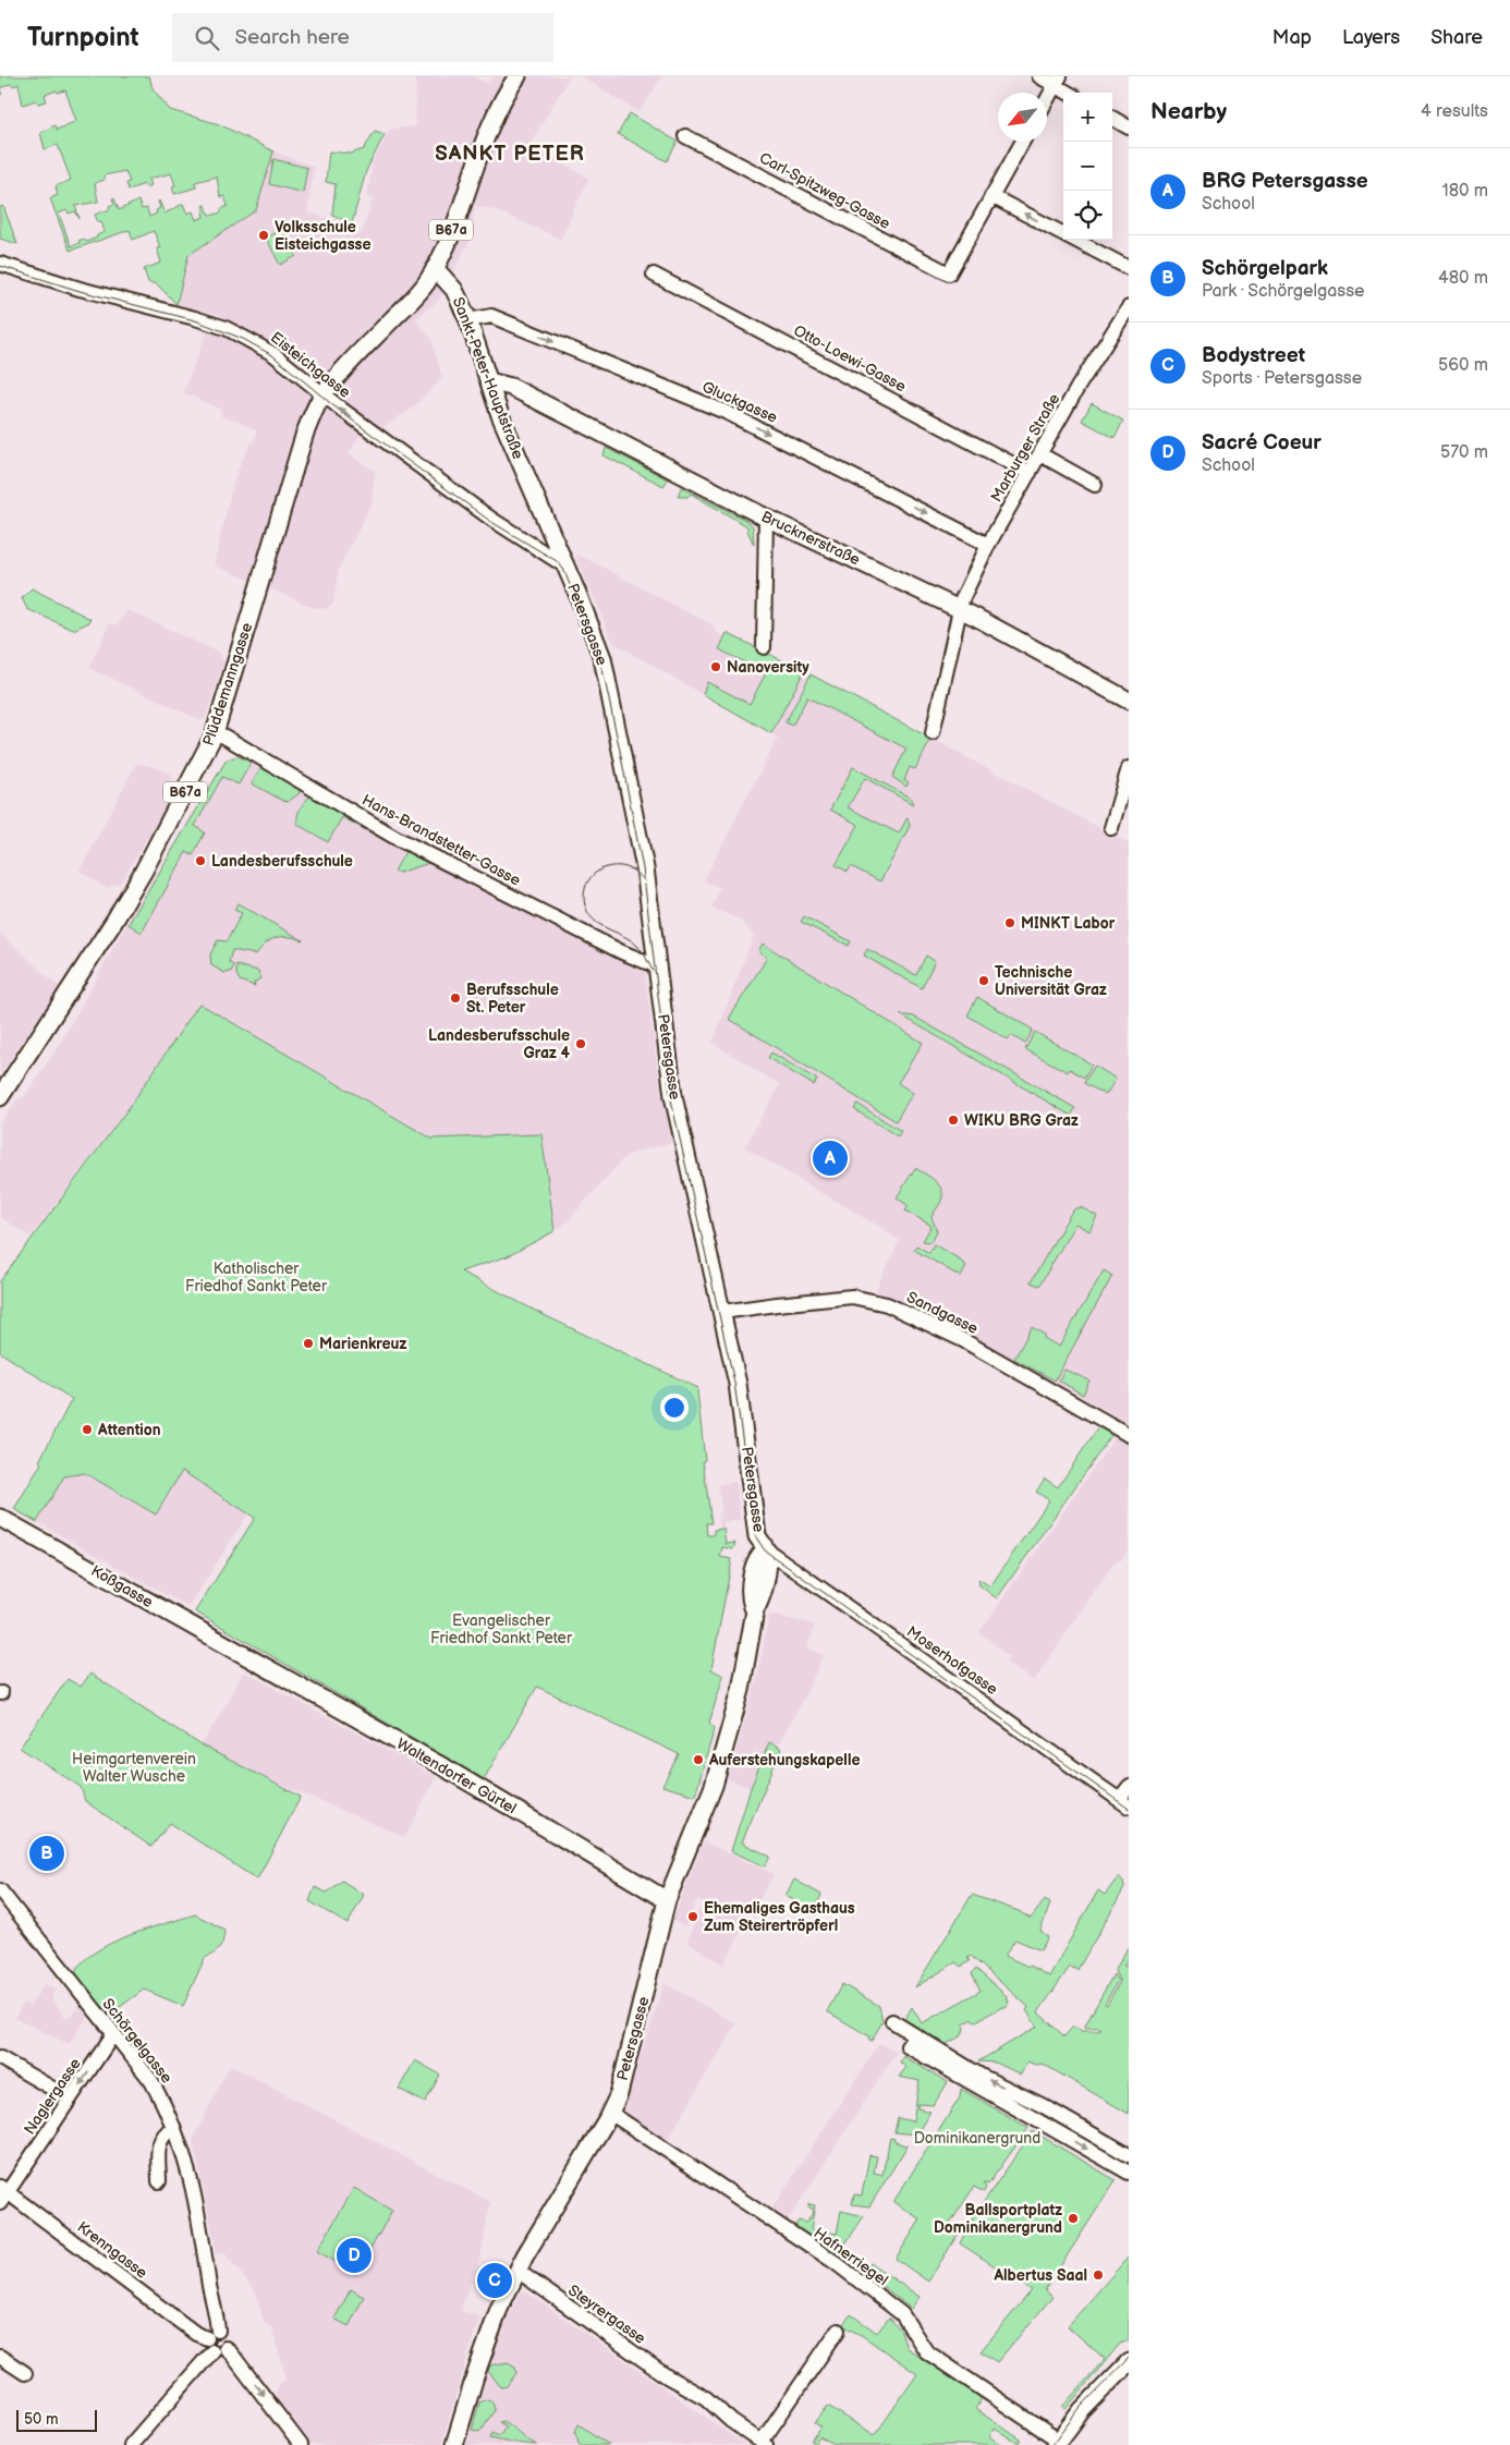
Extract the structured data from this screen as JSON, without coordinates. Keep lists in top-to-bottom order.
{
  "streets": {
    "main road": [
      "B67a",
      "Sankt-Peter-Hauptstraße",
      "Brucknerstraße",
      "Petersgasse",
      "Plüddemanngasse",
      "Koßgasse",
      "Waltendorfer Gürtel"
    ],
    "street": [
      "Carl-Spitzweg-Gasse",
      "Otto-Loewi-Gasse",
      "Eisteichgasse",
      "Gluckgasse",
      "Marburger Straße",
      "Hans-Brandstetter-Gasse",
      "Sandgasse",
      "Moserhofgasse",
      "Schörgelgasse",
      "Naglergasse",
      "Krenngasse",
      "Hafnerriegel",
      "Steyrergasse"
    ]
  },
  "crossings": [
    ["B67a", "Sankt-Peter-Hauptstraße"],
    ["B67a", "Plüddemanngasse"],
    ["Otto-Loewi-Gasse", "Marburger Straße"],
    ["Eisteichgasse", "Sankt-Peter-Hauptstraße"],
    ["Eisteichgasse", "Petersgasse"],
    ["Eisteichgasse", "Plüddemanngasse"],
    ["Sankt-Peter-Hauptstraße", "Gluckgasse"],
    ["Sankt-Peter-Hauptstraße", "Brucknerstraße"],
    ["Sankt-Peter-Hauptstraße", "Petersgasse"],
    ["Sankt-Peter-Hauptstraße", "Plüddemanngasse"],
    ["Gluckgasse", "Marburger Straße"],
    ["Marburger Straße", "Brucknerstraße"],
    ["Petersgasse", "Hans-Brandstetter-Gasse"],
    ["Petersgasse", "Sandgasse"],
    ["Petersgasse", "Moserhofgasse"],
    ["Petersgasse", "Waltendorfer Gürtel"],
    ["Petersgasse", "Hafnerriegel"],
    ["Petersgasse", "Steyrergasse"],
    ["Plüddemanngasse", "Hans-Brandstetter-Gasse"],
    ["Koßgasse", "Waltendorfer Gürtel"],
    ["Schörgelgasse", "Naglergasse"],
    ["Schörgelgasse", "Krenngasse"],
    ["Naglergasse", "Krenngasse"]
  ],
  "one_way": ["Eisteichgasse", "Gluckgasse", "Naglergasse"],
  "districts": ["SANKT PETER"],
  "parks": [
    "Katholischer Friedhof Sankt Peter",
    "Evangelischer Friedhof Sankt Peter",
    "Heimgartenverein Walter Wusche",
    "Dominikanergrund"
  ],
  "places": [
    "Volksschule Eisteichgasse",
    "Nanoversity",
    "Landesberufsschule",
    "MINKT Labor",
    "Technische Universität Graz",
    "Berufsschule St. Peter",
    "Landesberufsschule Graz 4",
    "WIKU BRG Graz",
    "Marienkreuz",
    "Attention",
    "Auferstehungskapelle",
    "Ehemaliges Gasthaus Zum Steirertröpferl",
    "Ballsportplatz Dominikanergrund",
    "Albertus Saal"
  ],
  "scale_bar": "50 m",
  "north": "bottom left",
  "page": {
    "header": "Turnpoint",
    "search": "Search here",
    "nav": ["Map", "Layers", "Share"],
    "heading": ["Nearby", "4 results"],
    "map_buttons": ["+", "−"],
    "list": [
      {
        "mark": "A",
        "name": "BRG Petersgasse",
        "note": "School",
        "value": "180 m"
      },
      {
        "mark": "B",
        "name": "Schörgelpark",
        "note": "Park · Schörgelgasse",
        "value": "480 m"
      },
      {
        "mark": "C",
        "name": "Bodystreet",
        "note": "Sports · Petersgasse",
        "value": "560 m"
      },
      {
        "mark": "D",
        "name": "Sacré Coeur",
        "note": "School",
        "value": "570 m"
      }
    ],
    "pins": [
      "A",
      "B",
      "D",
      "C"
    ],
    "scale": "50 m"
  }
}
